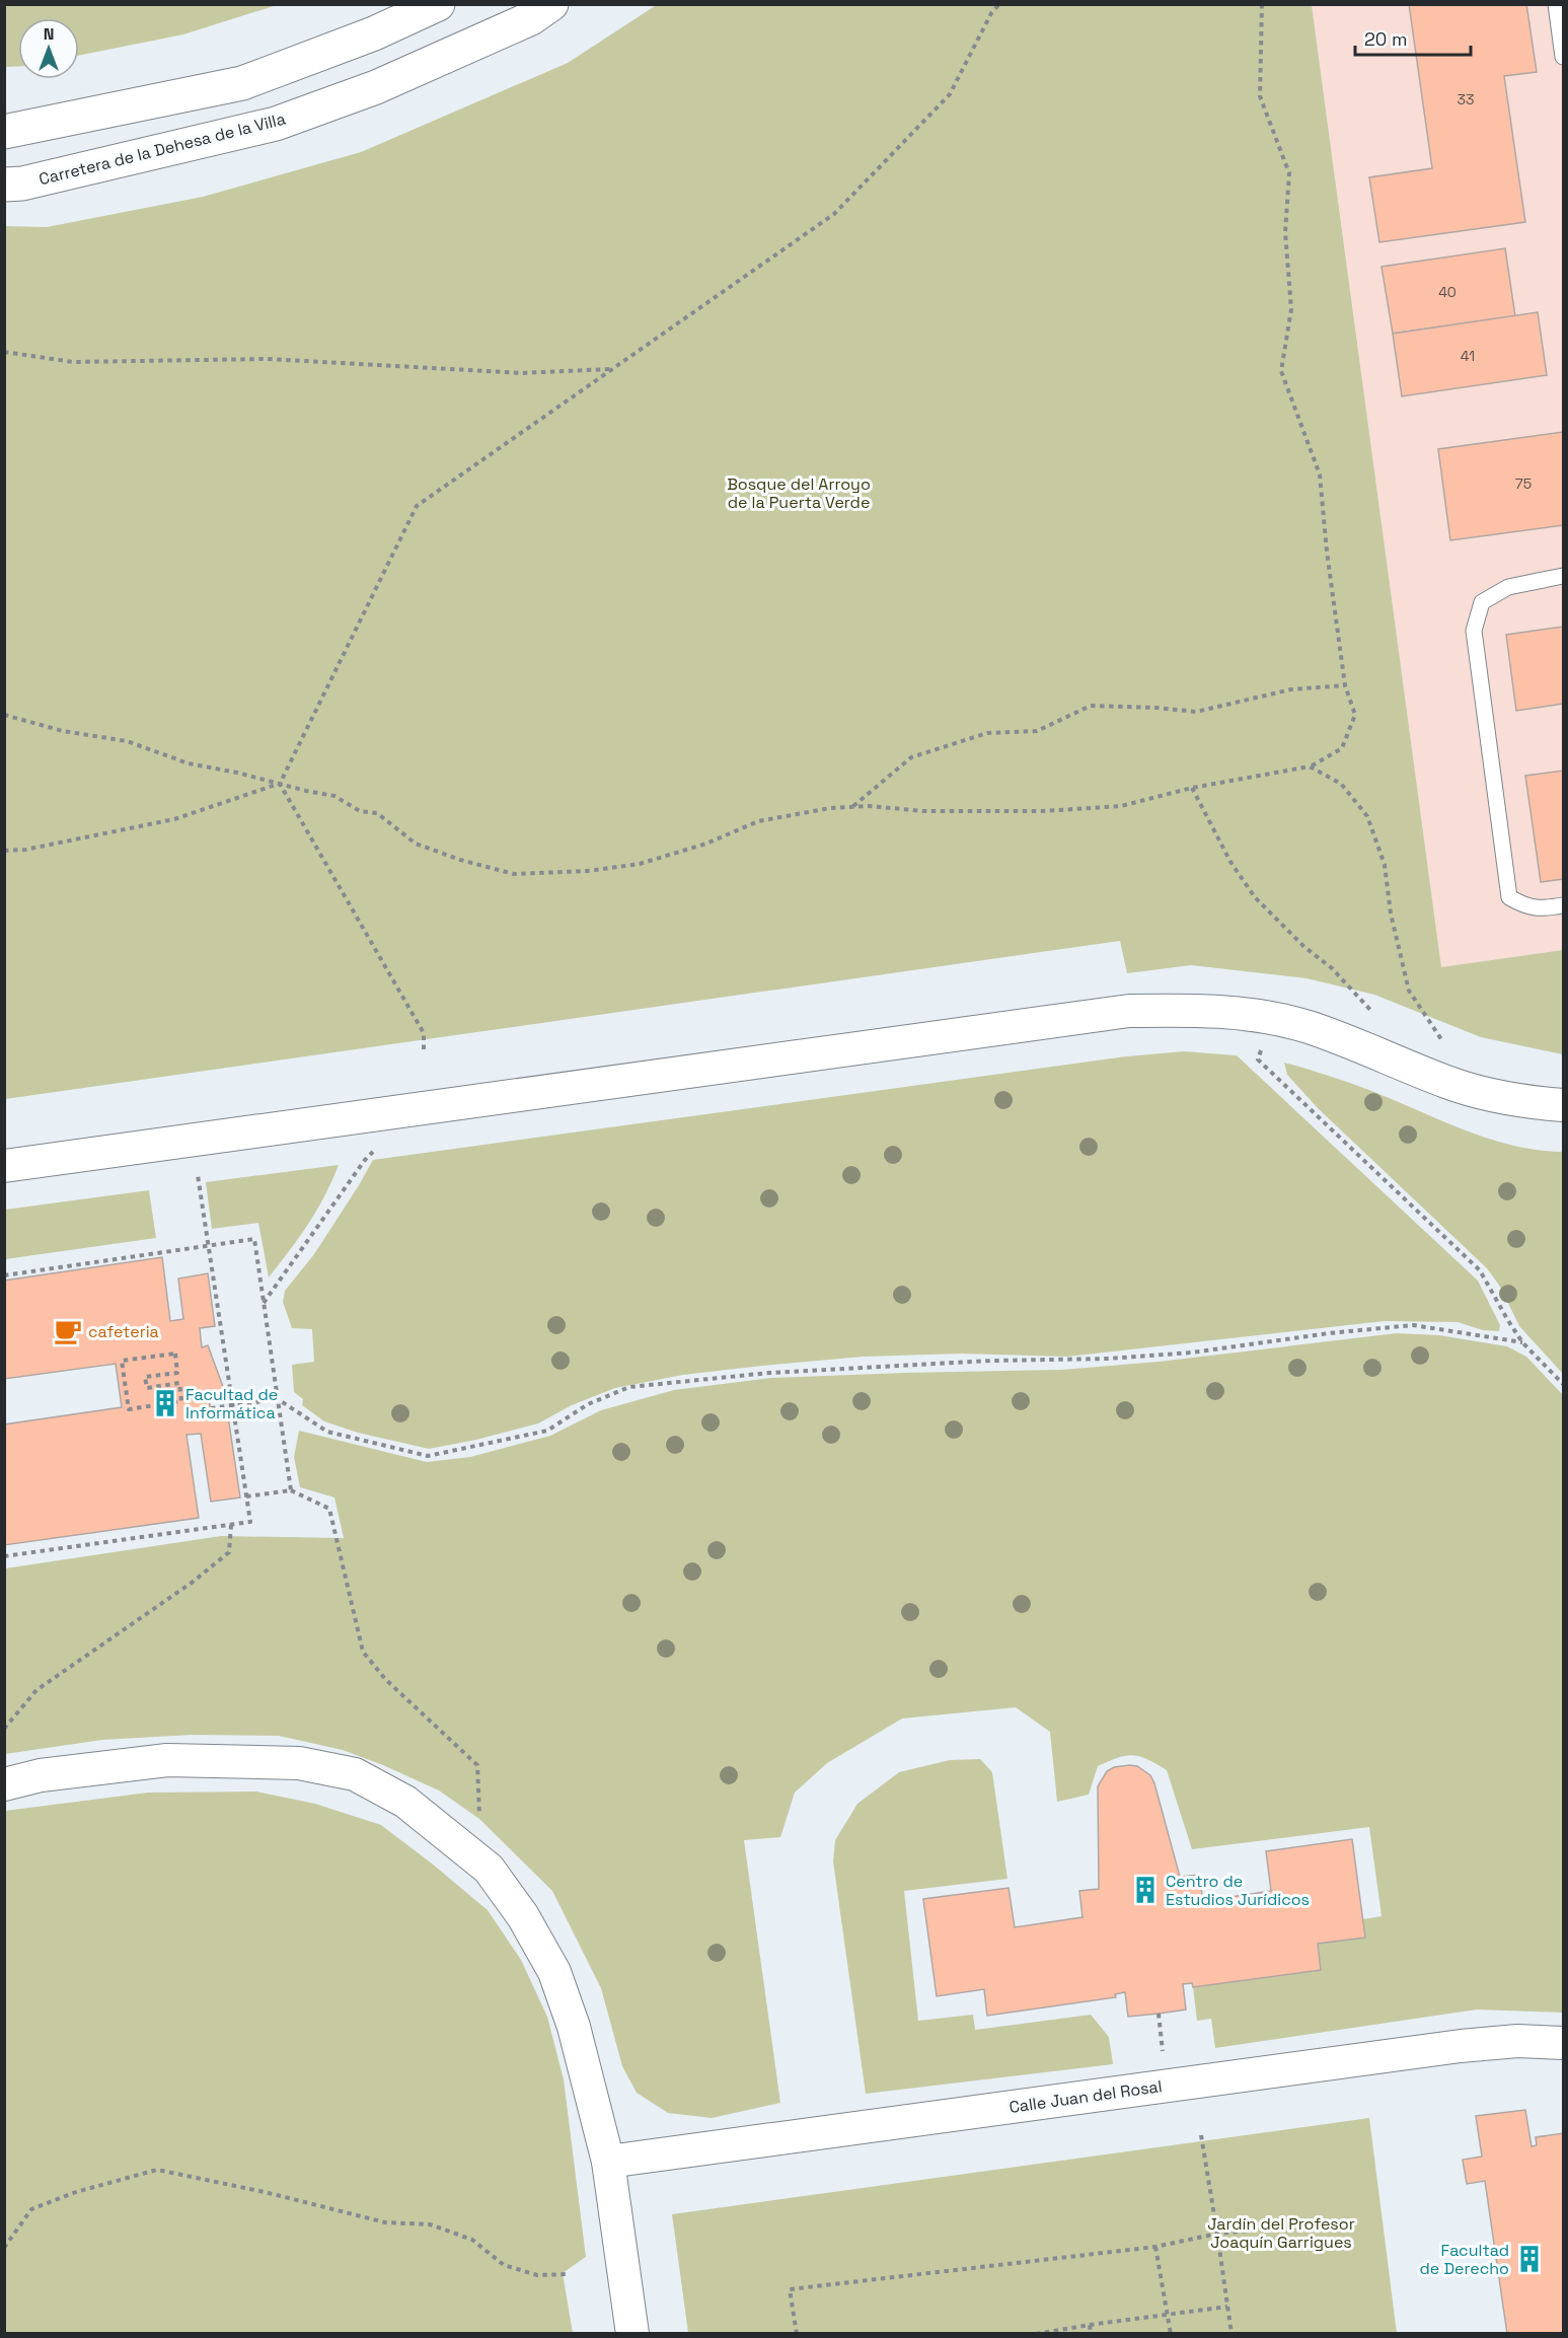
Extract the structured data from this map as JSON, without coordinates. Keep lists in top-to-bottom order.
{
  "streets": {
    "main road": ["Carretera de la Dehesa de la Villa"],
    "street": ["Calle Juan del Rosal"]
  },
  "parks": ["Bosque del Arroyo de la Puerta Verde", "Jardín del Profesor Joaquín Garrigues"],
  "places": {
    "cafe": ["cafeteria"],
    "building": ["Facultad de Informática", "Centro de Estudios Jurídicos", "Facultad de Derecho"]
  },
  "house_numbers": [
    "33",
    "40",
    "41",
    "75"
  ],
  "scale_bar": "20 m",
  "north": "top"
}
